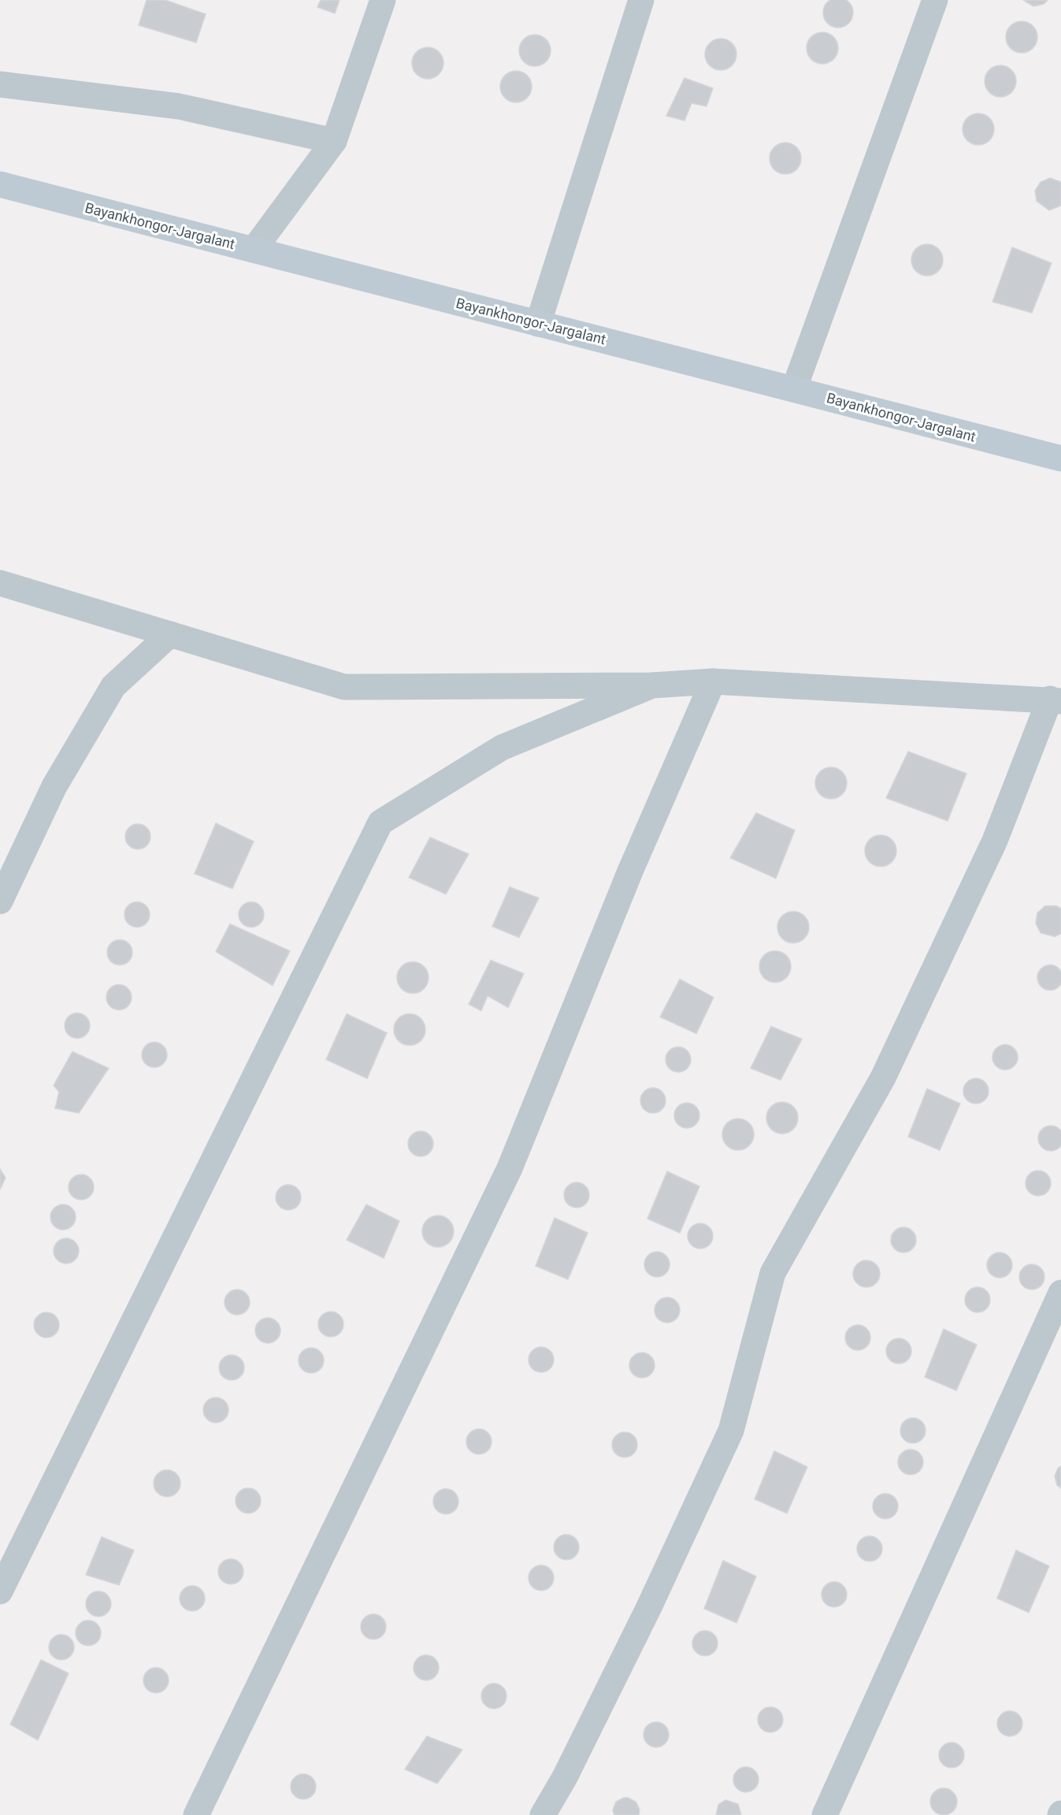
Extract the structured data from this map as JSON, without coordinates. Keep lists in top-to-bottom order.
{
  "streets": {
    "street": ["Bayankhongor-Jargalant"]
  }
}
